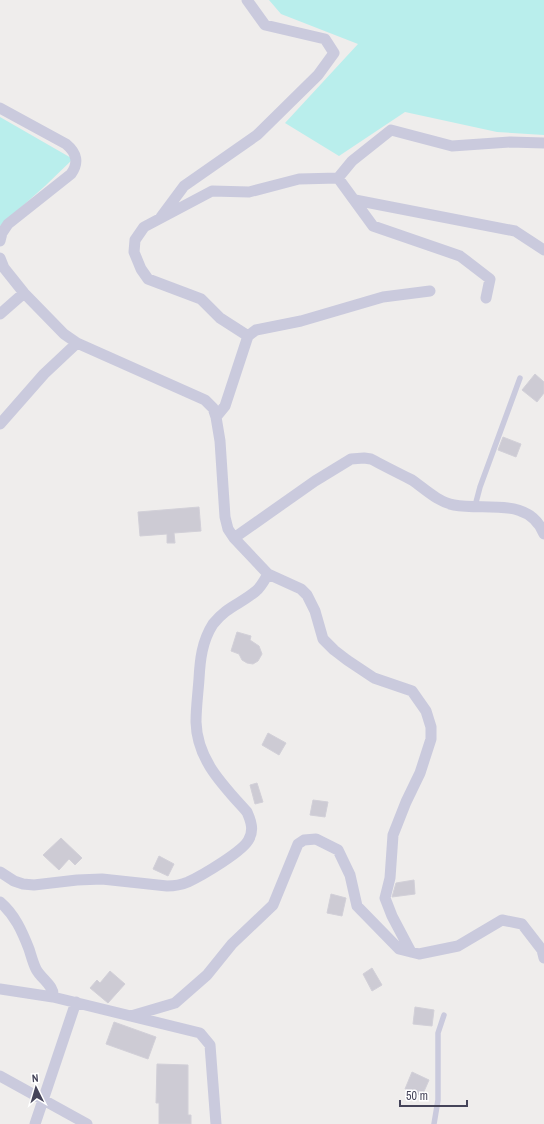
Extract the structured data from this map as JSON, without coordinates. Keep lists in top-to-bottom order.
{
  "scale_bar": "50 m",
  "north": "top"
}
